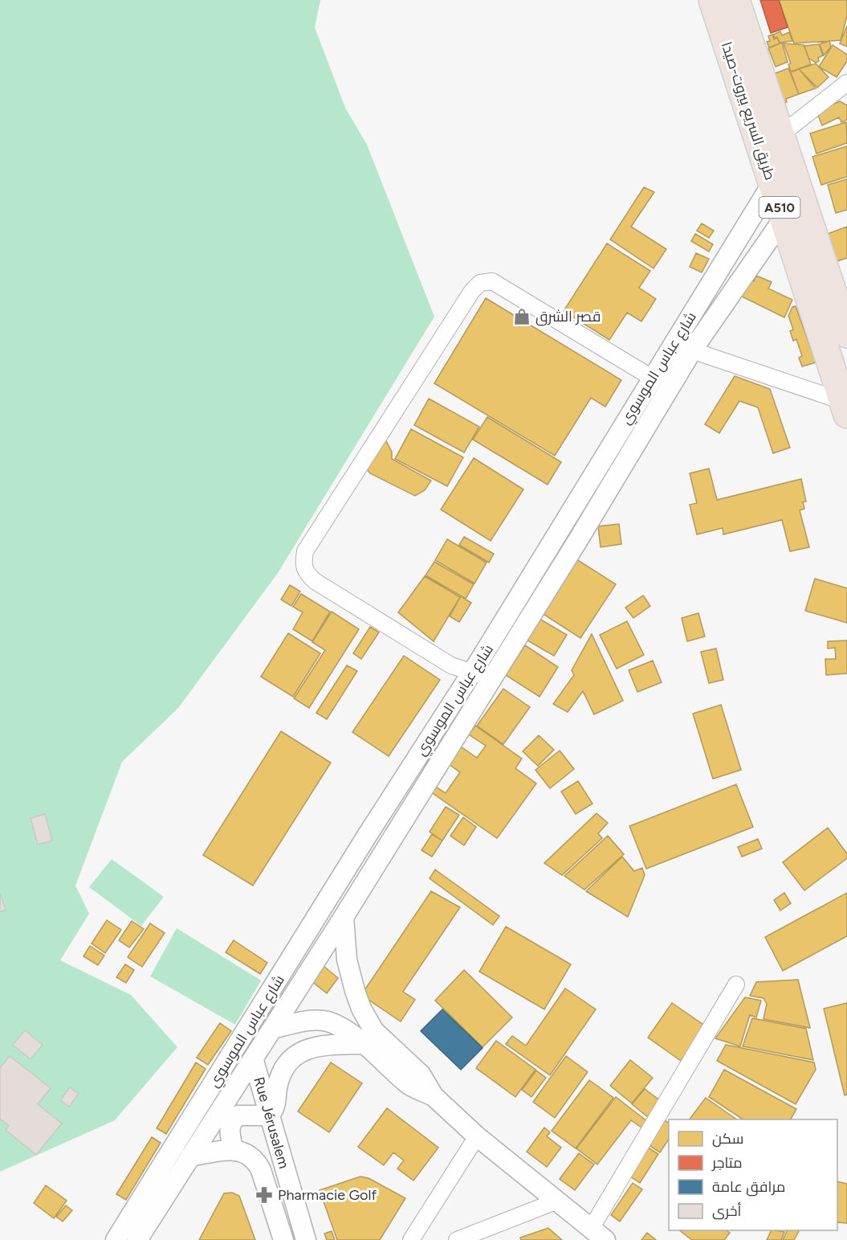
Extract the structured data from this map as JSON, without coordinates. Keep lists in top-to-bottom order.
{
  "streets": {
    "highway": ["طريق السريع بيروت-صيدا", "A510"],
    "street": ["شارع عباس الموسوي", "Rue Jérusalem"]
  },
  "crossings": [
    ["طريق السريع بيروت-صيدا", "شارع عباس الموسوي"],
    ["شارع عباس الموسوي", "Rue Jérusalem"]
  ],
  "places": {
    "shop": ["قصر الشرق"],
    "pharmacy": ["Pharmacie Golf"]
  },
  "legend": [
    "سكن",
    "متاجر",
    "مرافق عامة",
    "أخرى"
  ]
}
